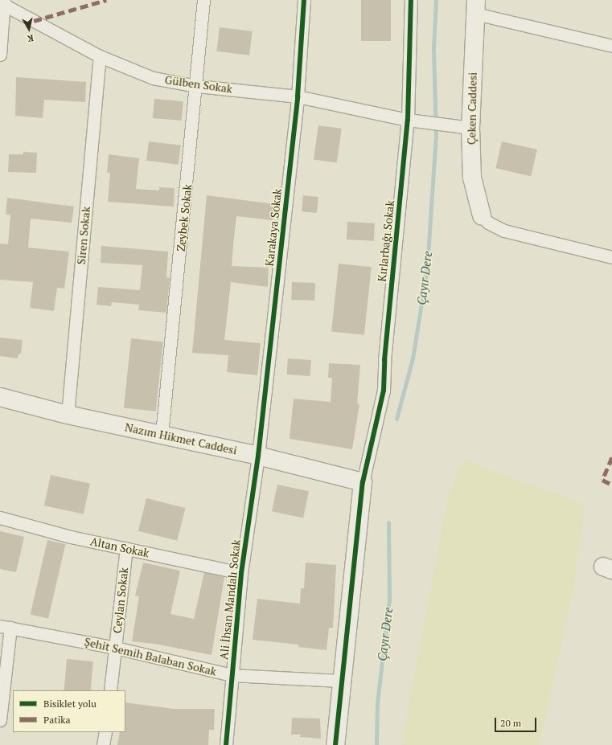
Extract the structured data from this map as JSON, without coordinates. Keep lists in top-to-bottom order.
{
  "streets": {
    "street": [
      "Gülben Sokak",
      "Çeken Caddesi",
      "Zeybek Sokak",
      "Karakaya Sokak",
      "Siren Sokak",
      "Kırlarbağı Sokak",
      "Nazım Hikmet Caddesi",
      "Altan Sokak",
      "Ali İhsan Mandalı Sokak",
      "Ceylan Sokak",
      "Şehit Semih Balaban Sokak"
    ]
  },
  "crossings": [
    ["Gülben Sokak", "Çeken Caddesi"],
    ["Gülben Sokak", "Zeybek Sokak"],
    ["Gülben Sokak", "Karakaya Sokak"],
    ["Gülben Sokak", "Siren Sokak"],
    ["Gülben Sokak", "Kırlarbağı Sokak"],
    ["Zeybek Sokak", "Nazım Hikmet Caddesi"],
    ["Karakaya Sokak", "Nazım Hikmet Caddesi"],
    ["Karakaya Sokak", "Ali İhsan Mandalı Sokak"],
    ["Siren Sokak", "Nazım Hikmet Caddesi"],
    ["Kırlarbağı Sokak", "Nazım Hikmet Caddesi"],
    ["Nazım Hikmet Caddesi", "Ali İhsan Mandalı Sokak"],
    ["Altan Sokak", "Ali İhsan Mandalı Sokak"],
    ["Altan Sokak", "Ceylan Sokak"],
    ["Ali İhsan Mandalı Sokak", "Şehit Semih Balaban Sokak"],
    ["Ceylan Sokak", "Şehit Semih Balaban Sokak"]
  ],
  "water": ["Çayır Dere"],
  "legend": ["Bisiklet yolu", "Patika"],
  "scale_bar": "20 m",
  "north": "bottom"
}
